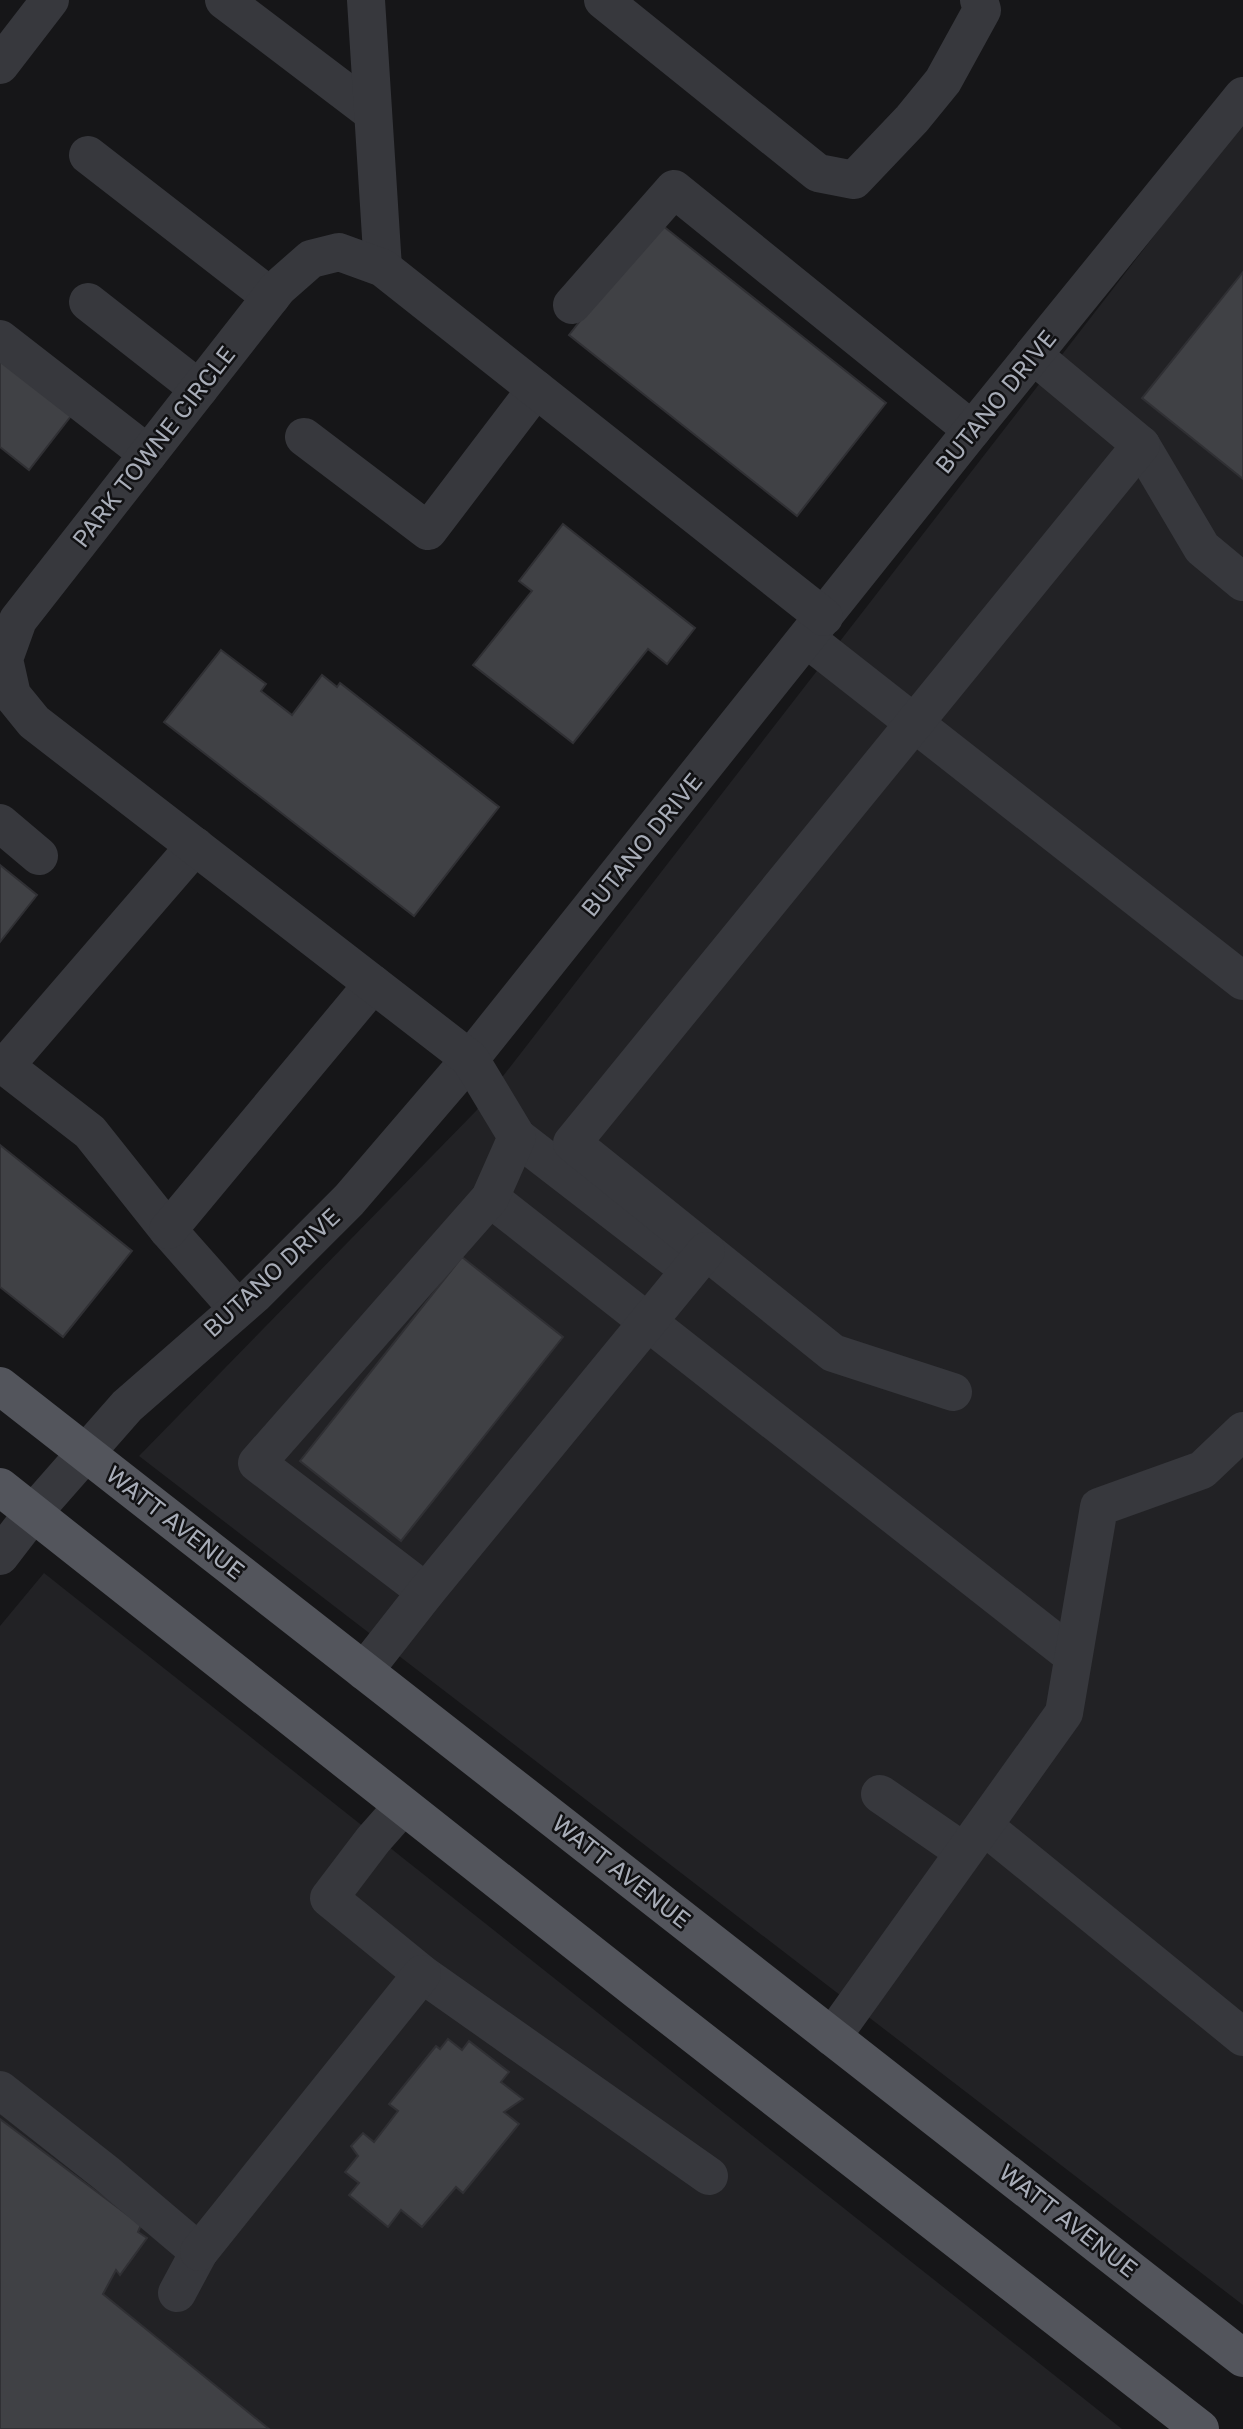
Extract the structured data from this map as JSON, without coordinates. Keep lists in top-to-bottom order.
{
  "streets": {
    "main road": ["WATT AVENUE"],
    "street": ["BUTANO DRIVE", "PARK TOWNE CIRCLE"]
  },
  "crossings": [
    ["BUTANO DRIVE", "PARK TOWNE CIRCLE"],
    ["BUTANO DRIVE", "WATT AVENUE"]
  ]
}
